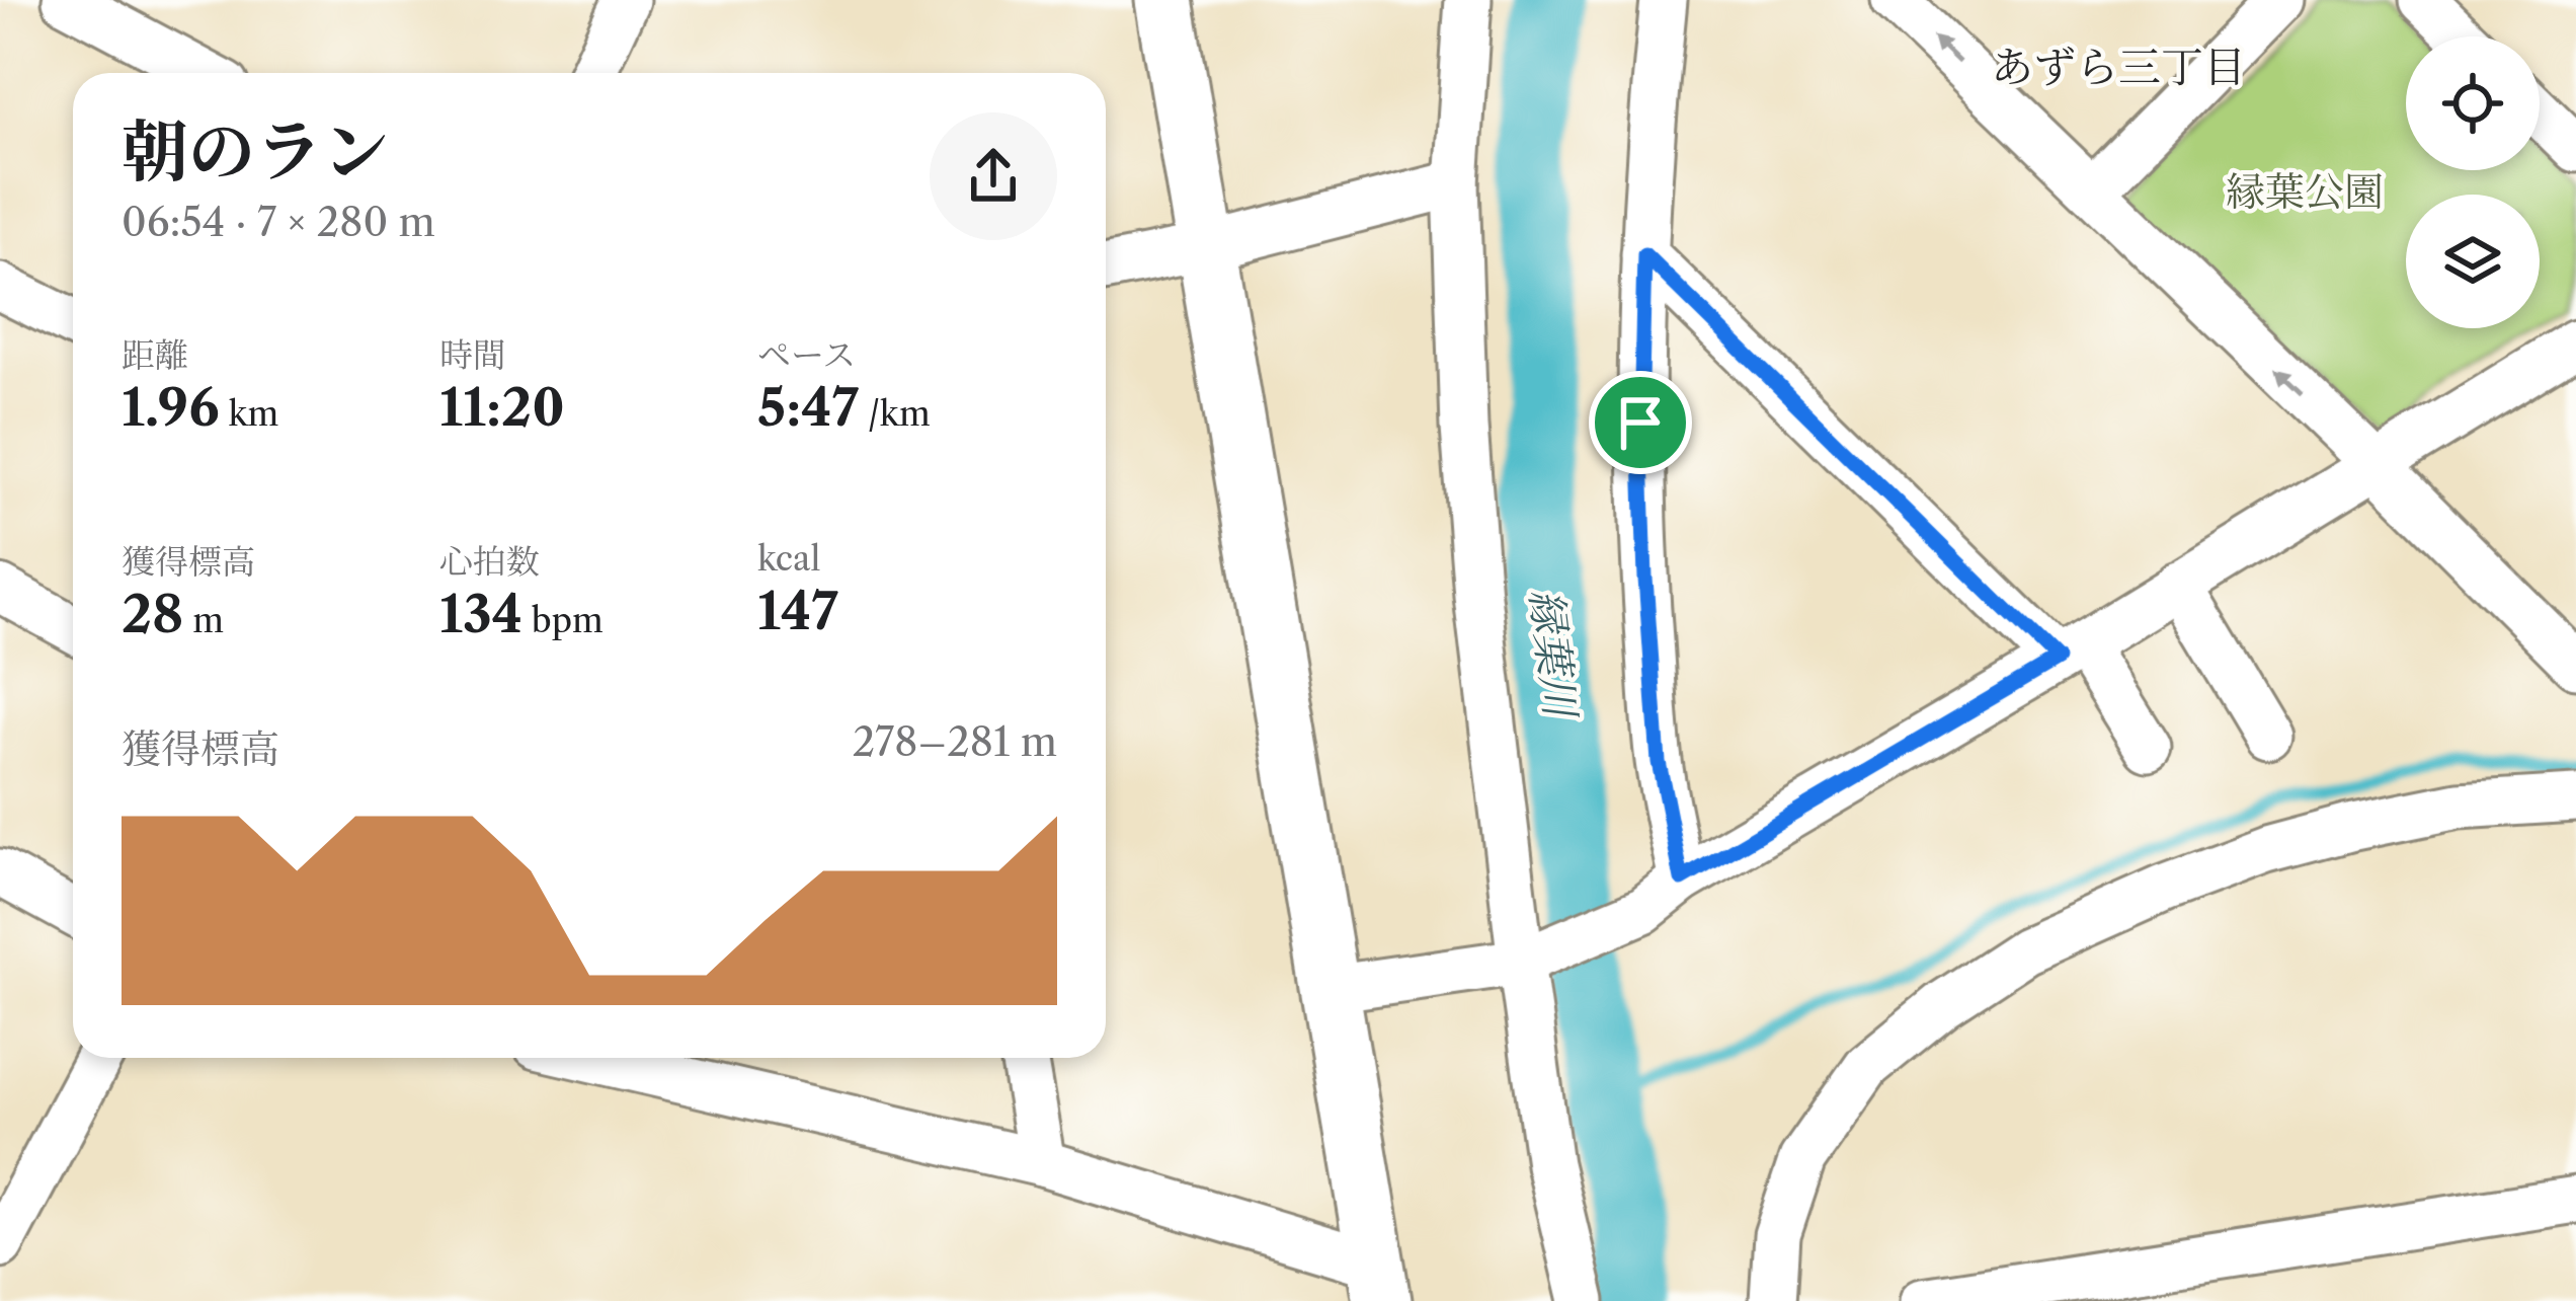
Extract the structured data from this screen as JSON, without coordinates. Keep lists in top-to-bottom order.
{
  "districts": ["あずら三丁目"],
  "water": ["縁葉川"],
  "parks": ["縁葉公園"],
  "page": {
    "heading": ["朝のラン", "06:54 · 7 × 280 m"],
    "stats": [
      ["距離", "1.96 km"],
      ["時間", "11:20"],
      ["ペース", "5:47 /km"],
      ["獲得標高", "28 m"],
      ["心拍数", "134 bpm"],
      ["kcal", "147"]
    ],
    "chart": ["獲得標高", "278–281 m"]
  }
}
